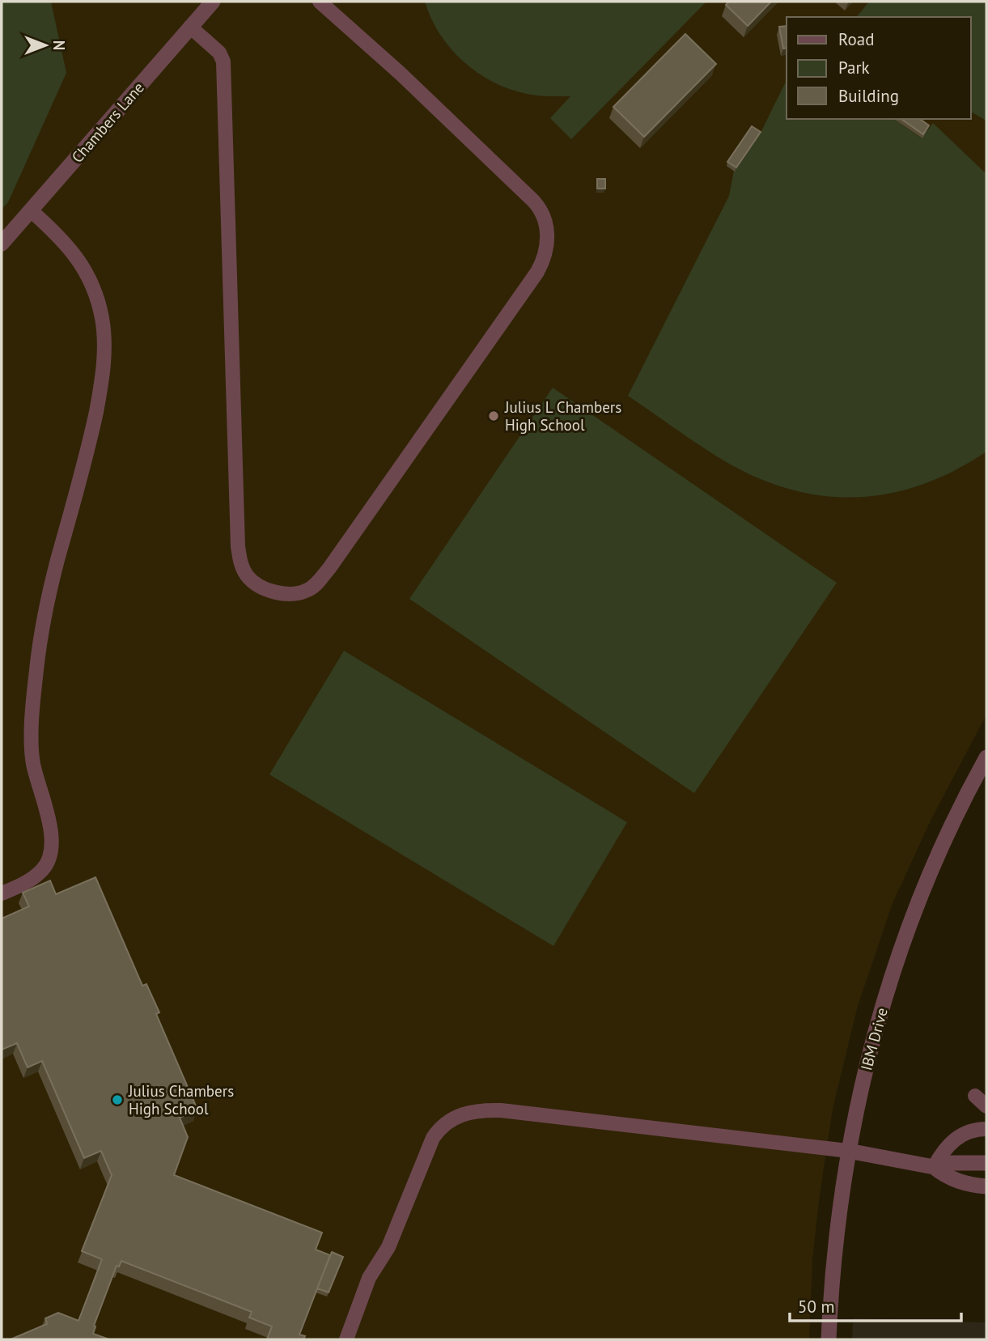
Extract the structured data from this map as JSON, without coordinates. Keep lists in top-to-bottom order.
{
  "streets": {
    "street": ["Chambers Lane", "IBM Drive"]
  },
  "places": ["Julius L Chambers High School", "Julius Chambers High School"],
  "legend": ["Road", "Park", "Building"],
  "scale_bar": "50 m",
  "north": "right"
}
